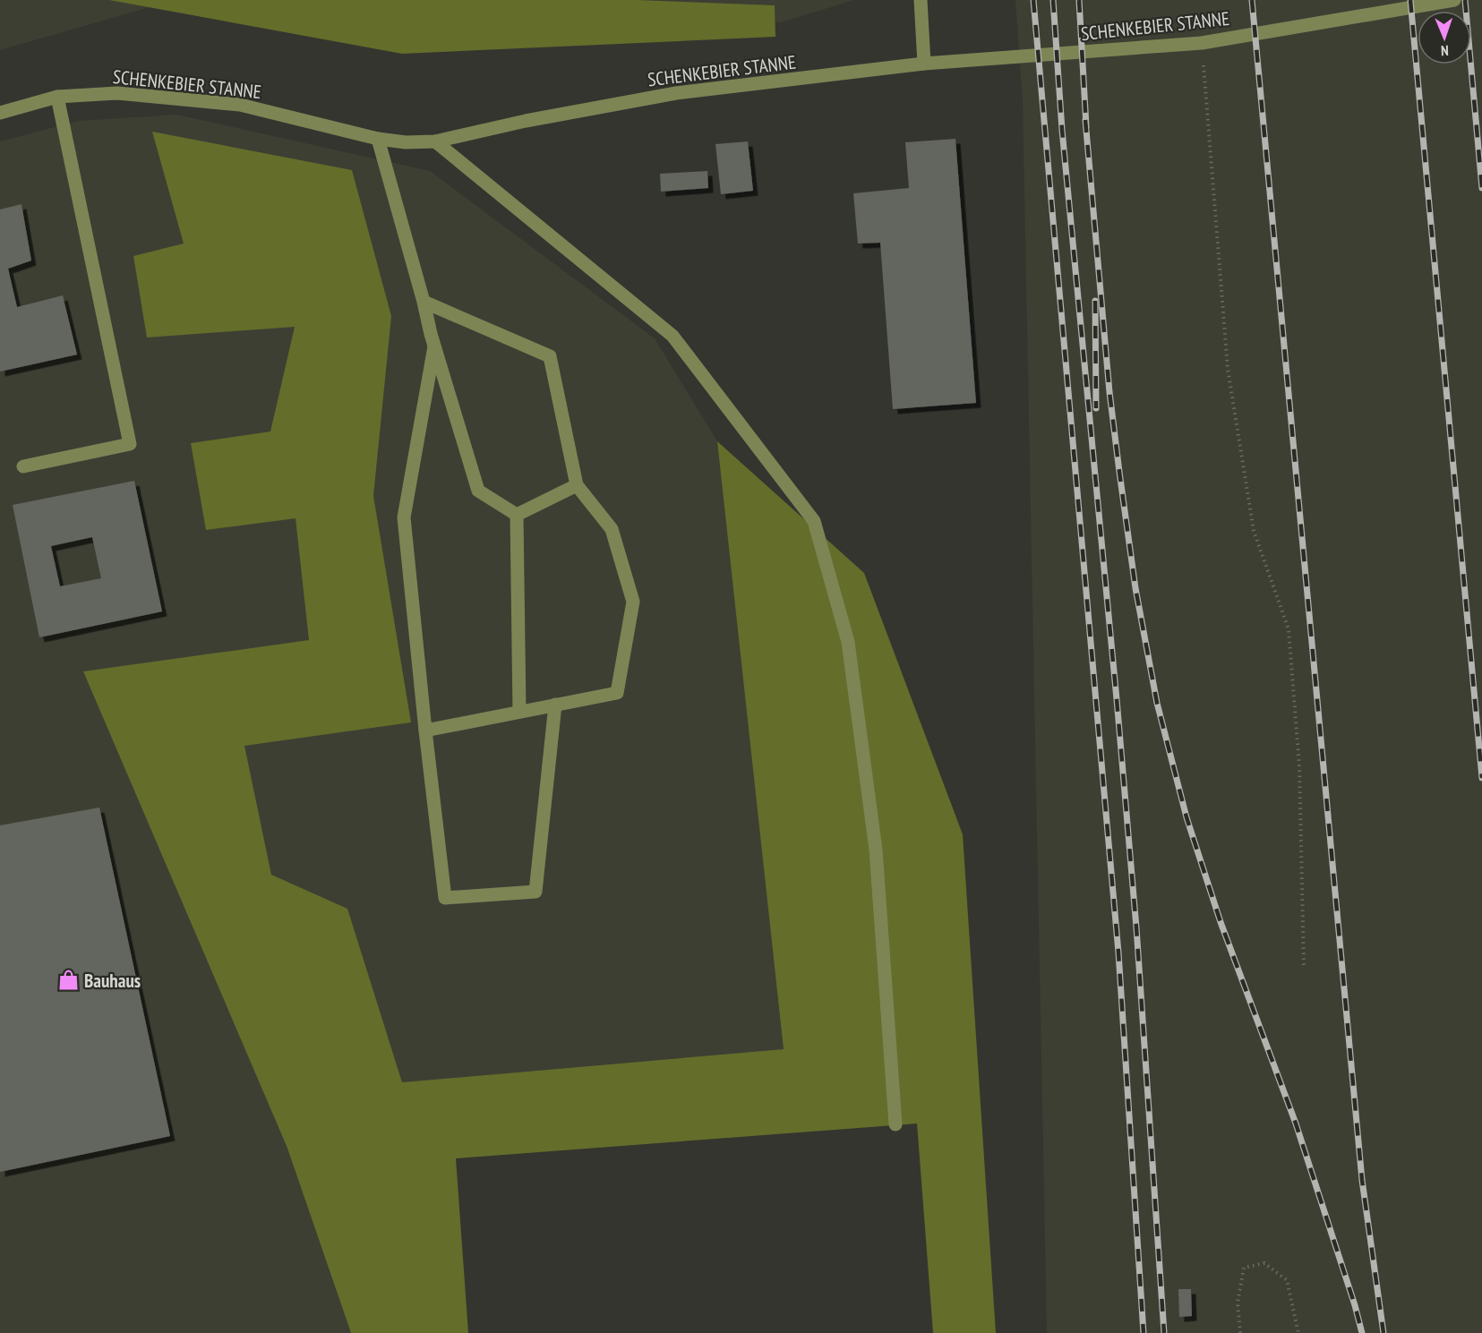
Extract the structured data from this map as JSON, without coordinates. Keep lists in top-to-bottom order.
{
  "streets": {
    "street": ["SCHENKEBIER STANNE"]
  },
  "places": {
    "shop": ["Bauhaus"]
  },
  "north": "bottom"
}
